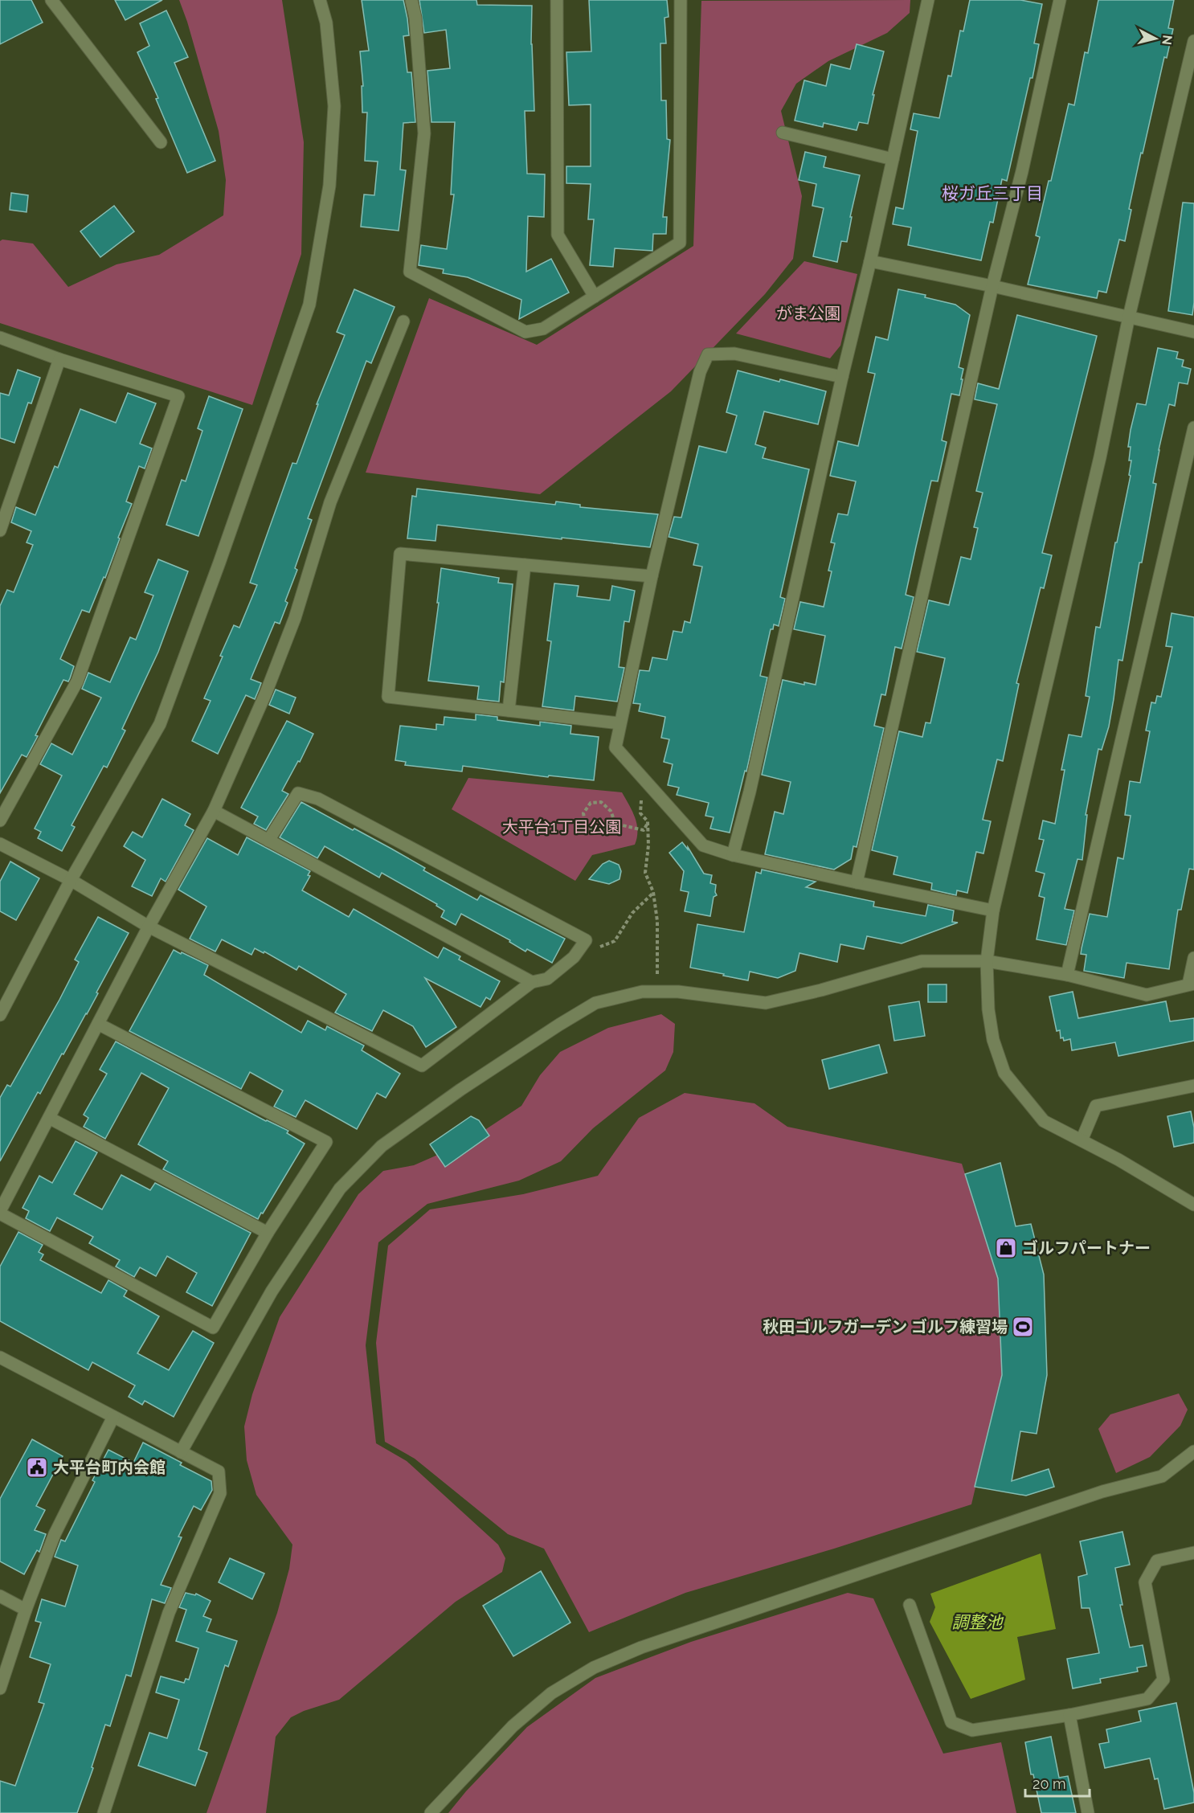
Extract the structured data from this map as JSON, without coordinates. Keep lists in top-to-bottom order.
{
  "districts": ["桜ガ丘三丁目"],
  "water": ["調整池"],
  "parks": ["がま公園", "大平台1丁目公園"],
  "places": {
    "shop": ["ゴルフパートナー"],
    "sports": ["秋田ゴルフガーデン ゴルフ練習場"],
    "public building": ["大平台町内会館"]
  },
  "scale_bar": "20 m",
  "north": "right"
}
